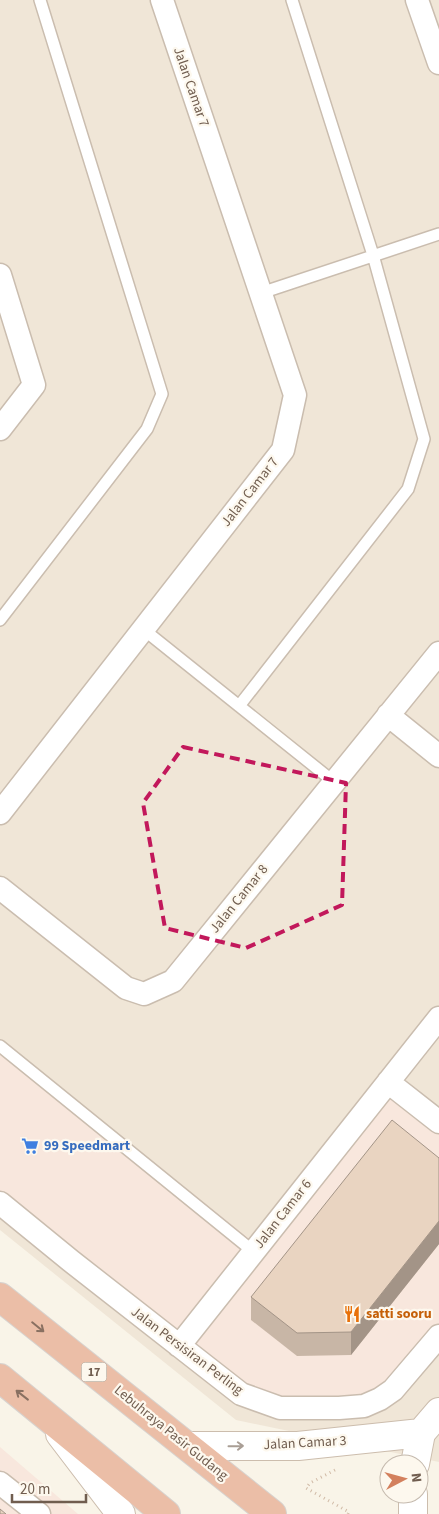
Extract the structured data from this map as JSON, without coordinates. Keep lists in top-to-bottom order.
{
  "streets": {
    "highway": ["17", "Lebuhraya Pasir Gudang"],
    "street": [
      "Jalan Camar 7",
      "Jalan Camar 8",
      "Jalan Camar 6",
      "Jalan Persisiran Perling",
      "Jalan Camar 3"
    ]
  },
  "crossings": [
    ["Jalan Camar 6", "Jalan Persisiran Perling"],
    ["Lebuhraya Pasir Gudang", "Jalan Camar 3"]
  ],
  "one_way": ["Jalan Camar 3"],
  "places": {
    "supermarket": ["99 Speedmart"],
    "restaurant": ["satti sooru"]
  },
  "scale_bar": "20 m",
  "north": "right"
}
